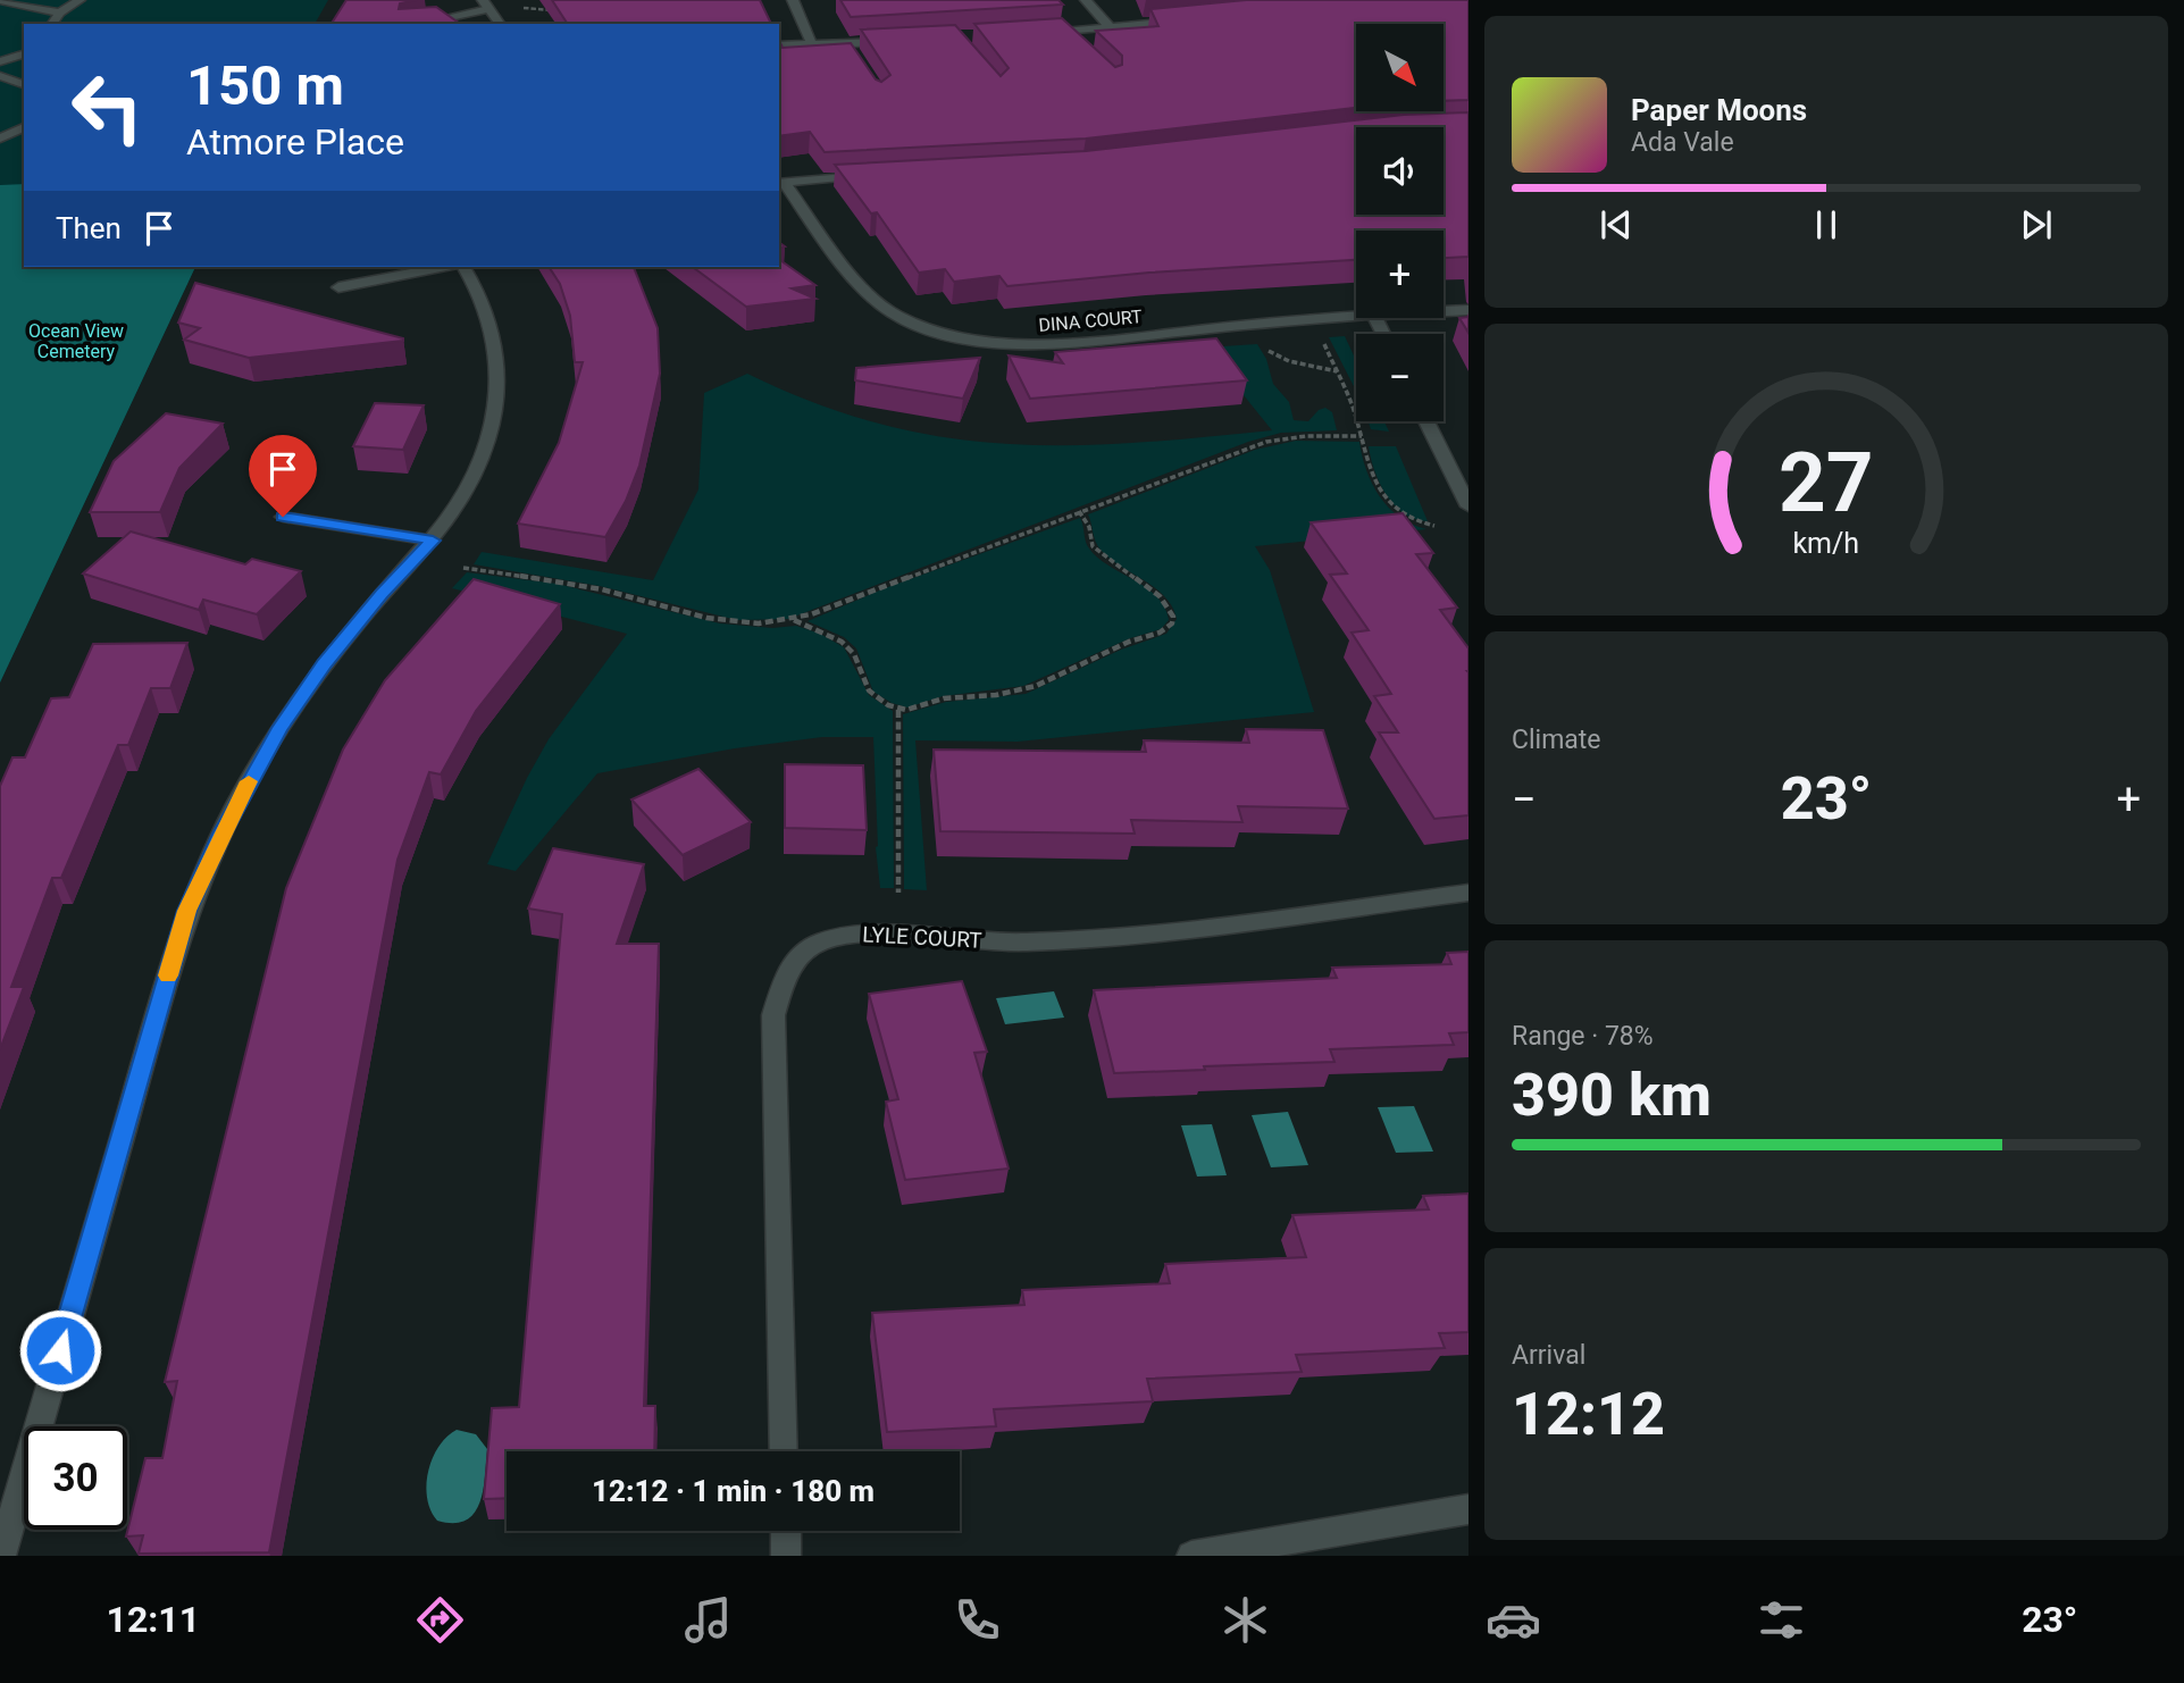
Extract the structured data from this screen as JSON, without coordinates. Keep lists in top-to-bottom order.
{
  "streets": {
    "street": ["DINA COURT", "LYLE COURT"]
  },
  "parks": ["Ocean View Cemetery"],
  "north": "bottom right",
  "page": {
    "map_buttons": ["+", "−"],
    "turn": ["150 m", "Atmore Place"],
    "song": ["Paper Moons", "Ada Vale"],
    "then": "Then",
    "tile": [
      "Climate",
      ["Range · 78%", "390 km"],
      ["Arrival", "12:12"]
    ],
    "heat": ["−", "23°", "+"],
    "limit": "30",
    "trip": "12:12 · 1 min · 180 m",
    "tabs": ["12:11", "23°"],
    "gauge": ["27", "km/h"]
  }
}
